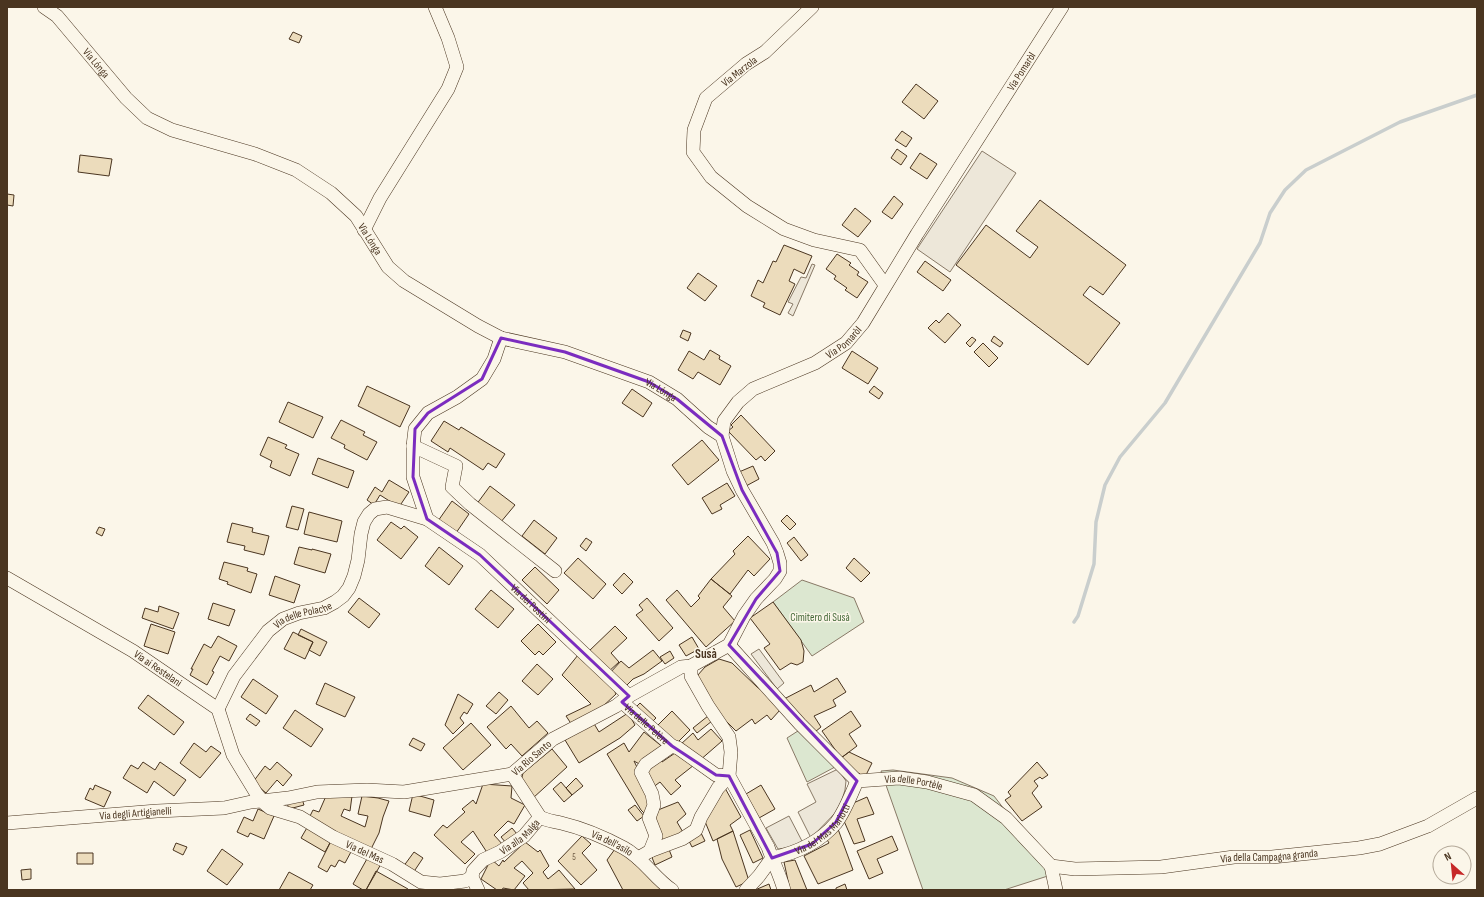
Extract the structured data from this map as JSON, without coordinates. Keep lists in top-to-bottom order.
{
  "streets": {
    "street": [
      "Via Lónga",
      "Via Marzola",
      "Via Pomaròl",
      "Via dei Postini",
      "Via delle Polache",
      "Via ai Restelani",
      "Via delle Pelère",
      "Via Rio Santo",
      "Via delle Portèle",
      "Via degli Artigianelli",
      "Via del Mas Mariotti",
      "Via alla Malga",
      "Via dell'asilo",
      "Via del Mas",
      "Via della Campagna granda"
    ]
  },
  "crossings": [
    ["Via Lónga", "Via Pomaròl"],
    ["Via Marzola", "Via Pomaròl"],
    ["Via dei Postini", "Via delle Polache"],
    ["Via dei Postini", "Via delle Pelère"],
    ["Via dei Postini", "Via Rio Santo"],
    ["Via delle Polache", "Via ai Restelani"],
    ["Via delle Pelère", "Via Rio Santo"],
    ["Via Rio Santo", "Via degli Artigianelli"],
    ["Via Rio Santo", "Via alla Malga"],
    ["Via Rio Santo", "Via del Mas"],
    ["Via delle Portèle", "Via del Mas Mariotti"],
    ["Via delle Portèle", "Via della Campagna granda"],
    ["Via degli Artigianelli", "Via del Mas"],
    ["Via alla Malga", "Via dell'asilo"],
    ["Via alla Malga", "Via del Mas"]
  ],
  "districts": ["Susà"],
  "parks": ["Cimitero di Susà"],
  "house_numbers": ["5"],
  "north": "top left"
}
